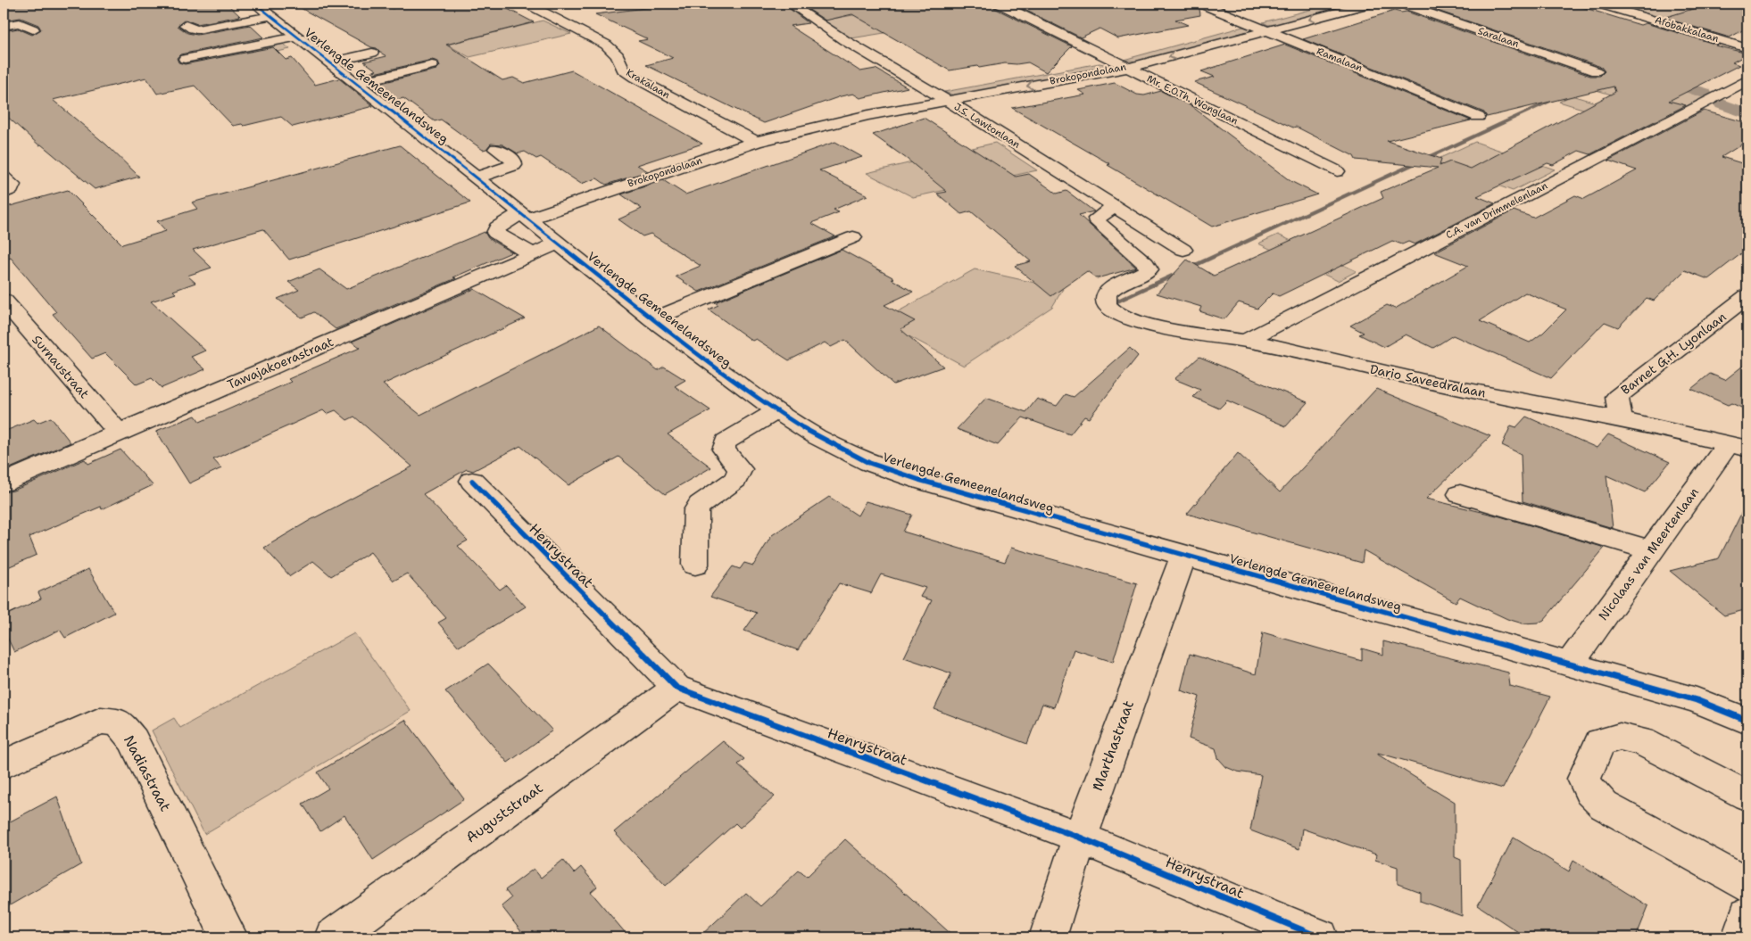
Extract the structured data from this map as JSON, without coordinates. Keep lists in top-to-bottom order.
{
  "streets": {
    "street": [
      "Afobakkalaan",
      "Saralaan",
      "Ramalaan",
      "Brokopondolaan",
      "Krakalaan",
      "Verlengde Gemeenelandsweg",
      "Mr. E.O.Th. Wonglaan",
      "J.S. Lawtonlaan",
      "C.A. van Drimmelenlaan",
      "Barnet G.H. Lyonlaan",
      "Tawajakoerastraat",
      "Surnaustraat",
      "Dario Saveedralaan",
      "Nicolaas van Meertenlaan",
      "Henrystraat",
      "Marthastraat",
      "Nadiastraat",
      "Auguststraat"
    ]
  },
  "crossings": [
    ["Ramalaan", "Brokopondolaan"],
    ["Brokopondolaan", "Krakalaan"],
    ["Brokopondolaan", "Verlengde Gemeenelandsweg"],
    ["Brokopondolaan", "Mr. E.O.Th. Wonglaan"],
    ["Brokopondolaan", "J.S. Lawtonlaan"],
    ["Brokopondolaan", "Tawajakoerastraat"],
    ["Verlengde Gemeenelandsweg", "Tawajakoerastraat"],
    ["Verlengde Gemeenelandsweg", "Nicolaas van Meertenlaan"],
    ["Verlengde Gemeenelandsweg", "Marthastraat"],
    ["C.A. van Drimmelenlaan", "Dario Saveedralaan"],
    ["Barnet G.H. Lyonlaan", "Dario Saveedralaan"],
    ["Tawajakoerastraat", "Surnaustraat"],
    ["Dario Saveedralaan", "Nicolaas van Meertenlaan"],
    ["Henrystraat", "Marthastraat"],
    ["Henrystraat", "Auguststraat"]
  ]
}
